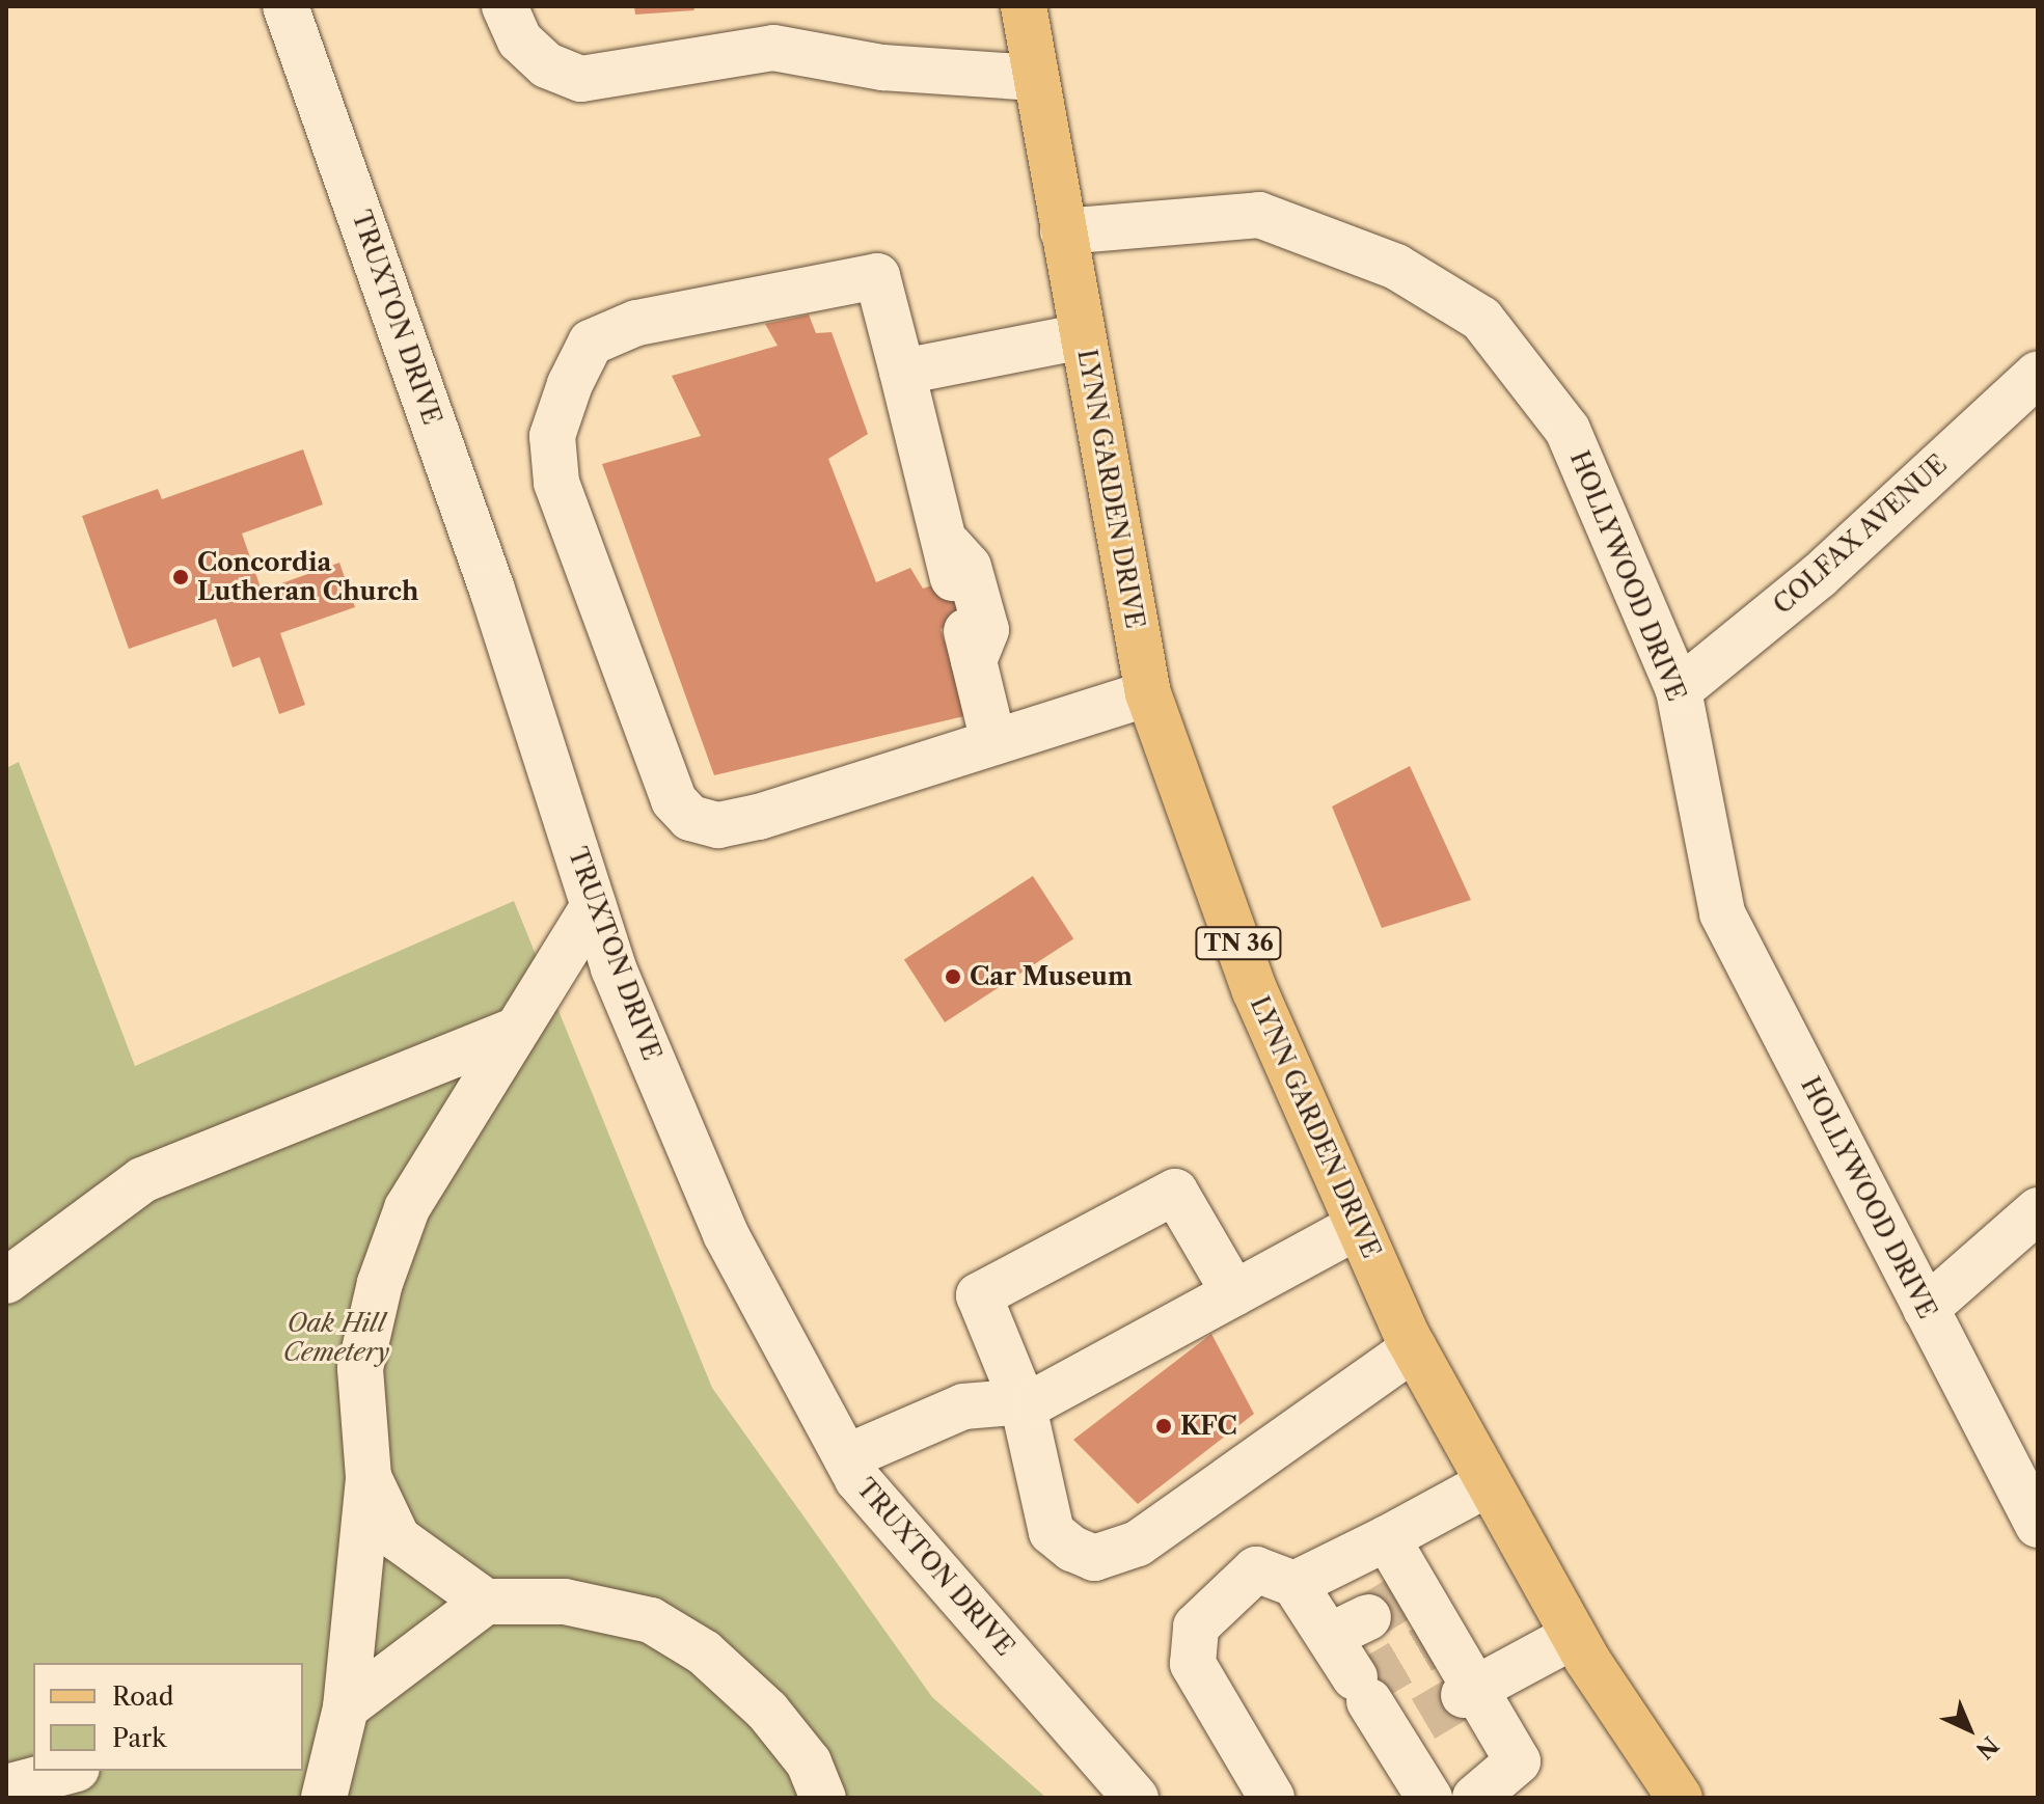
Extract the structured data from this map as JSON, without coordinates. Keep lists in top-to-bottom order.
{
  "streets": {
    "main road": ["LYNN GARDEN DRIVE", "TN 36"],
    "street": ["TRUXTON DRIVE", "COLFAX AVENUE", "HOLLYWOOD DRIVE"]
  },
  "crossings": [
    ["LYNN GARDEN DRIVE", "HOLLYWOOD DRIVE"],
    ["COLFAX AVENUE", "HOLLYWOOD DRIVE"]
  ],
  "parks": ["Oak Hill Cemetery"],
  "places": ["Concordia Lutheran Church", "Car Museum", "KFC"],
  "legend": ["Road", "Park"],
  "north": "bottom right"
}
